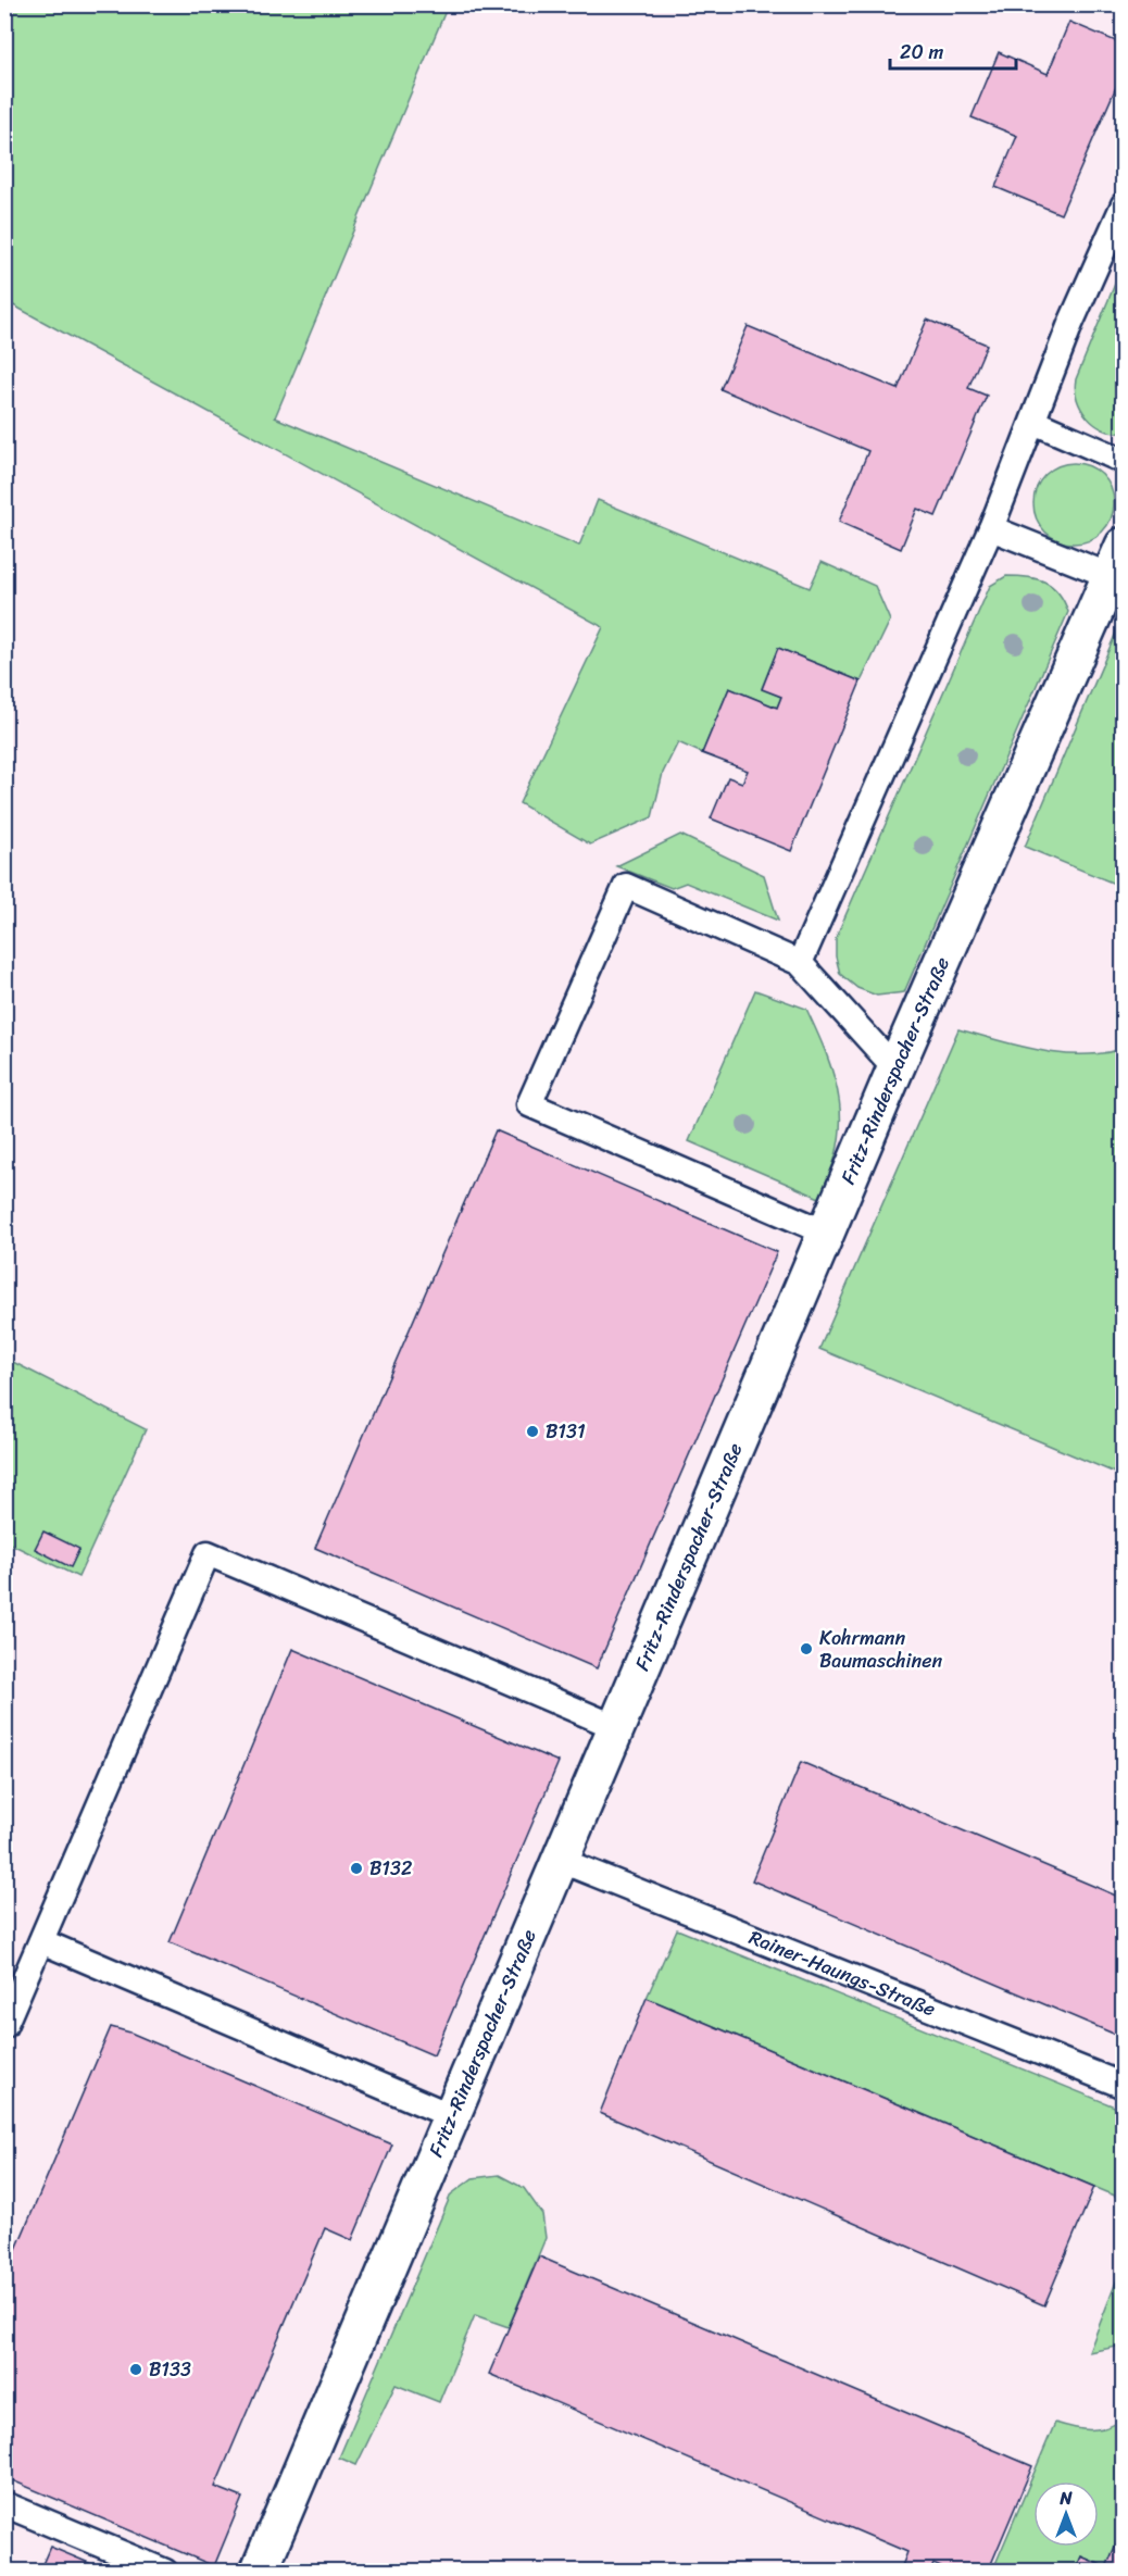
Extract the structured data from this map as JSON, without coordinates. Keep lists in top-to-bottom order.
{
  "streets": {
    "street": ["Fritz-Rinderspacher-Straße"],
    "lane": ["Rainer-Haungs-Straße"]
  },
  "crossings": [
    ["Fritz-Rinderspacher-Straße", "Rainer-Haungs-Straße"]
  ],
  "places": [
    "B131",
    "Kohrmann Baumaschinen",
    "B132",
    "B133"
  ],
  "scale_bar": "20 m",
  "north": "top"
}
